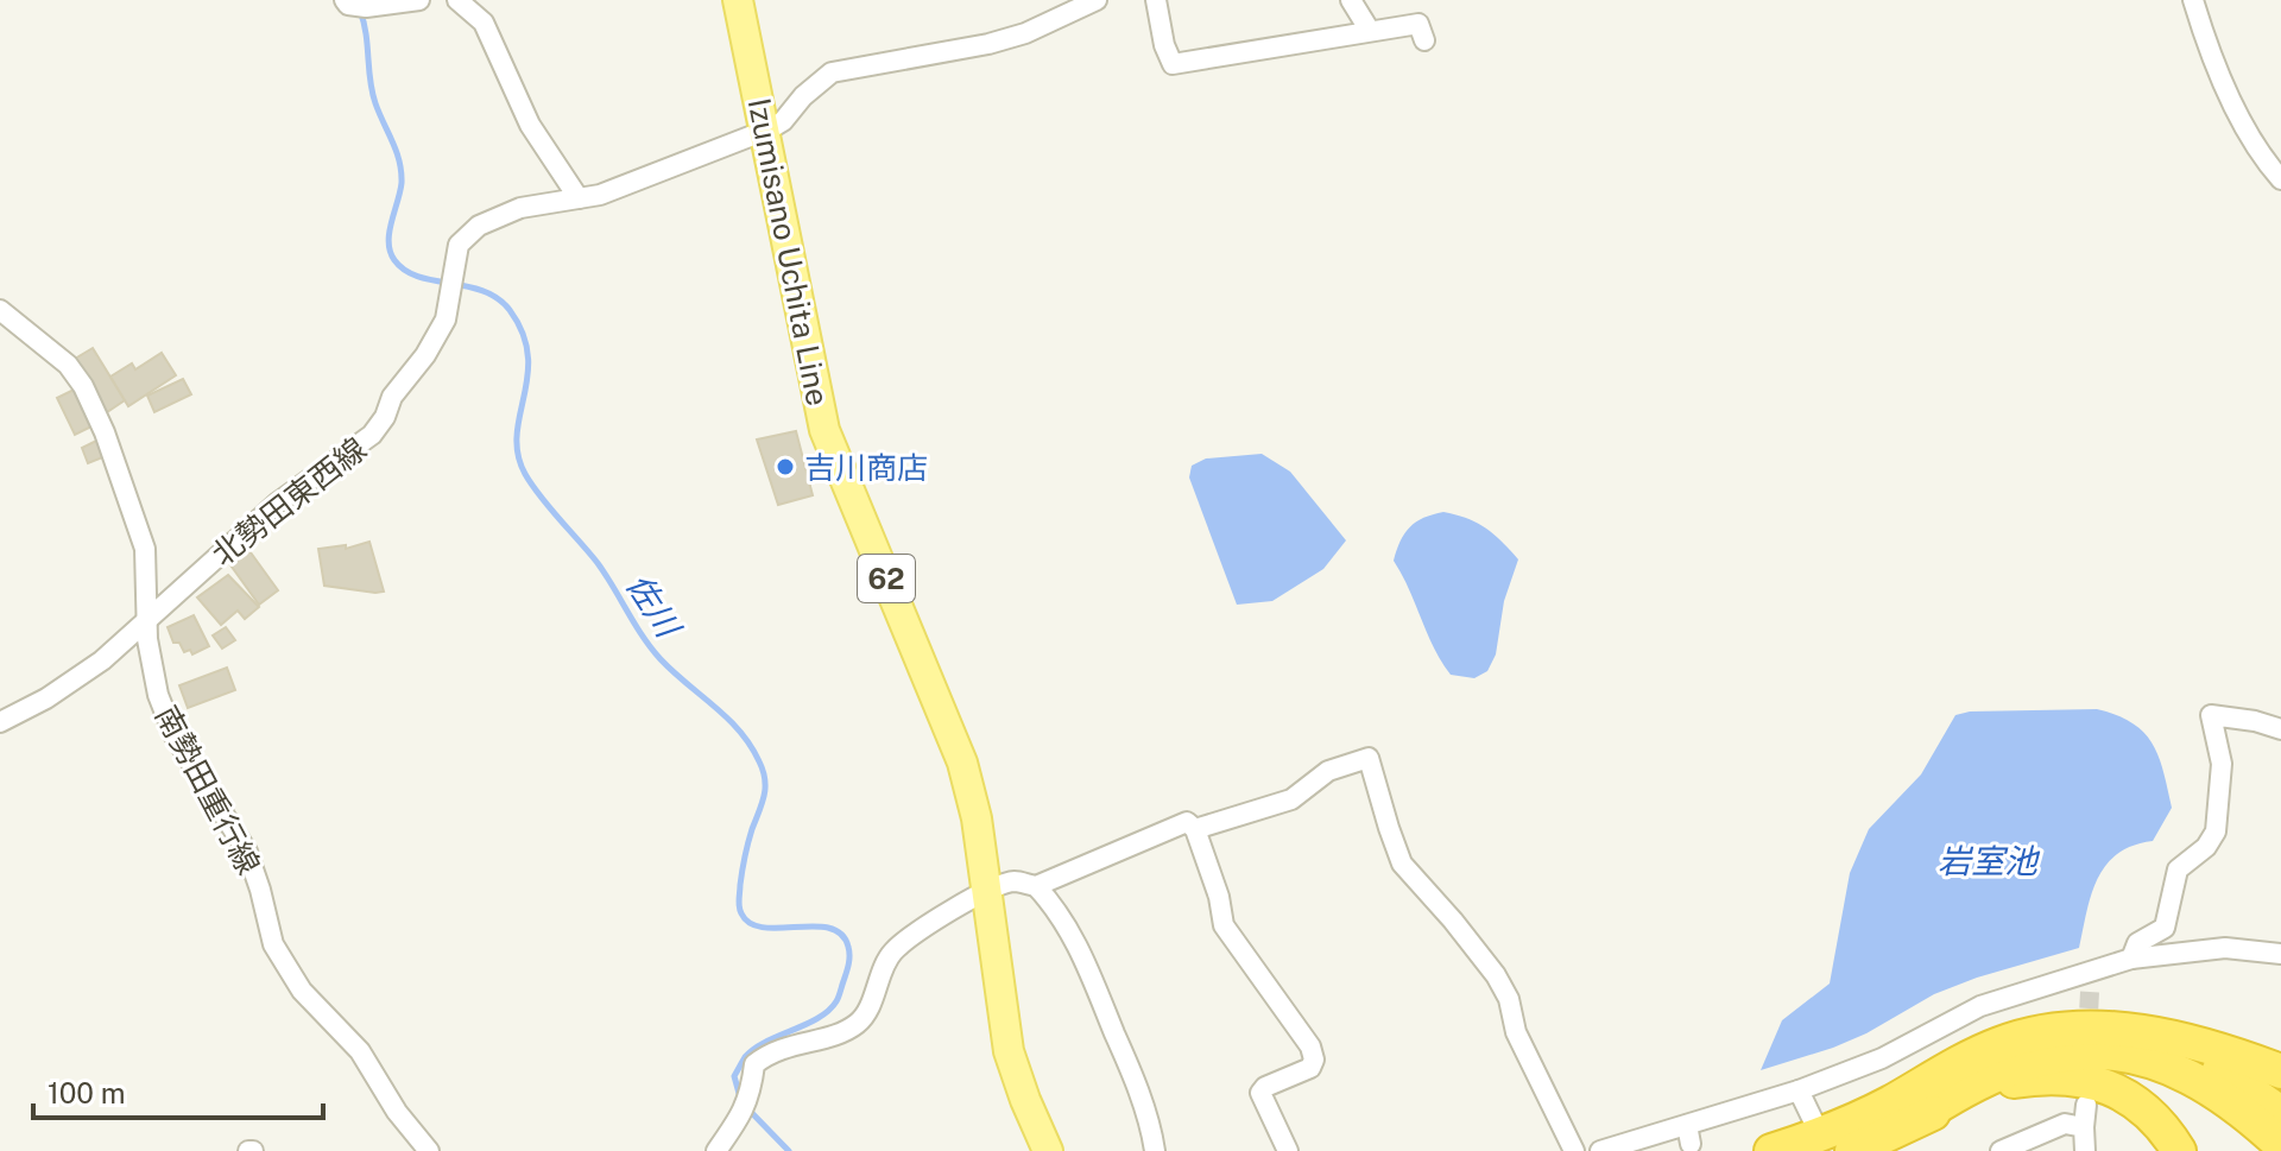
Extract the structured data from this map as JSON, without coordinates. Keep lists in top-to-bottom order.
{
  "streets": {
    "main road": ["Izumisano Uchita Line", "62"],
    "street": ["北勢田東西線", "南勢田重行線"]
  },
  "crossings": [
    ["Izumisano Uchita Line", "北勢田東西線"],
    ["北勢田東西線", "南勢田重行線"]
  ],
  "water": ["佐川", "岩室池"],
  "places": ["吉川商店"],
  "scale_bar": "100 m"
}
